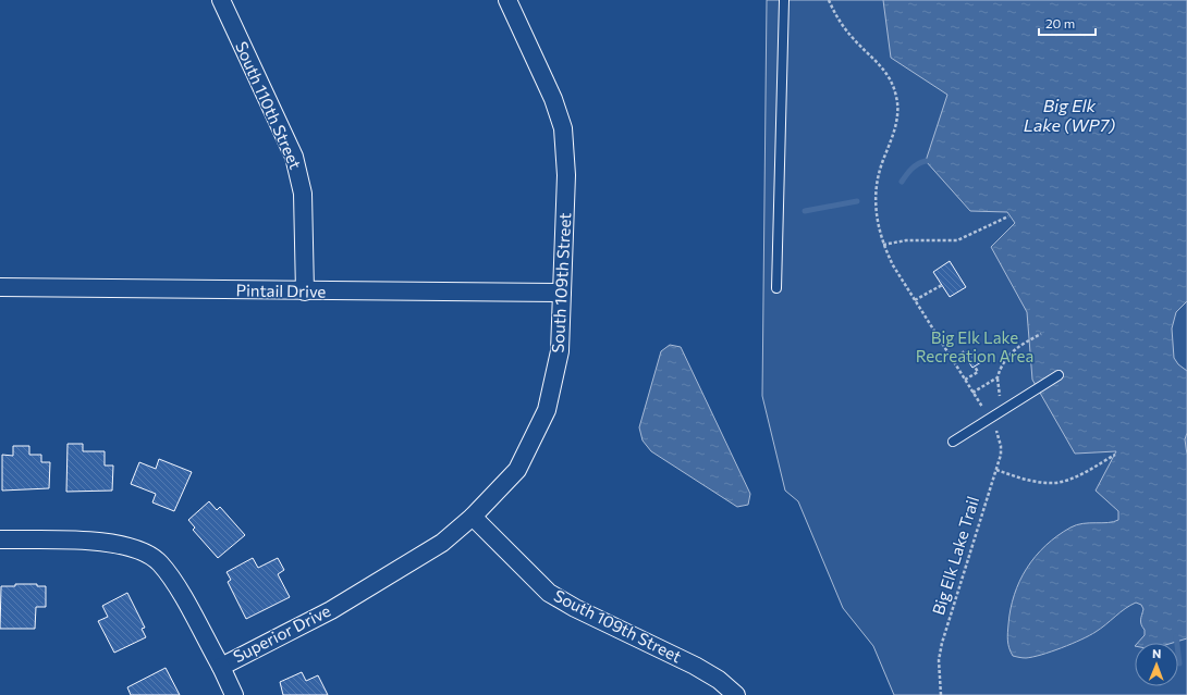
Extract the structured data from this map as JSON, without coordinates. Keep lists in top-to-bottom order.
{
  "streets": {
    "street": [
      "South 110th Street",
      "South 109th Street",
      "Pintail Drive",
      "Superior Drive"
    ],
    "path": ["Big Elk Lake Trail"]
  },
  "crossings": [
    ["South 110th Street", "Pintail Drive"],
    ["South 109th Street", "Pintail Drive"],
    ["South 109th Street", "Superior Drive"]
  ],
  "water": ["Big Elk Lake (WP7)"],
  "parks": ["Big Elk Lake Recreation Area"],
  "scale_bar": "20 m",
  "north": "top"
}
